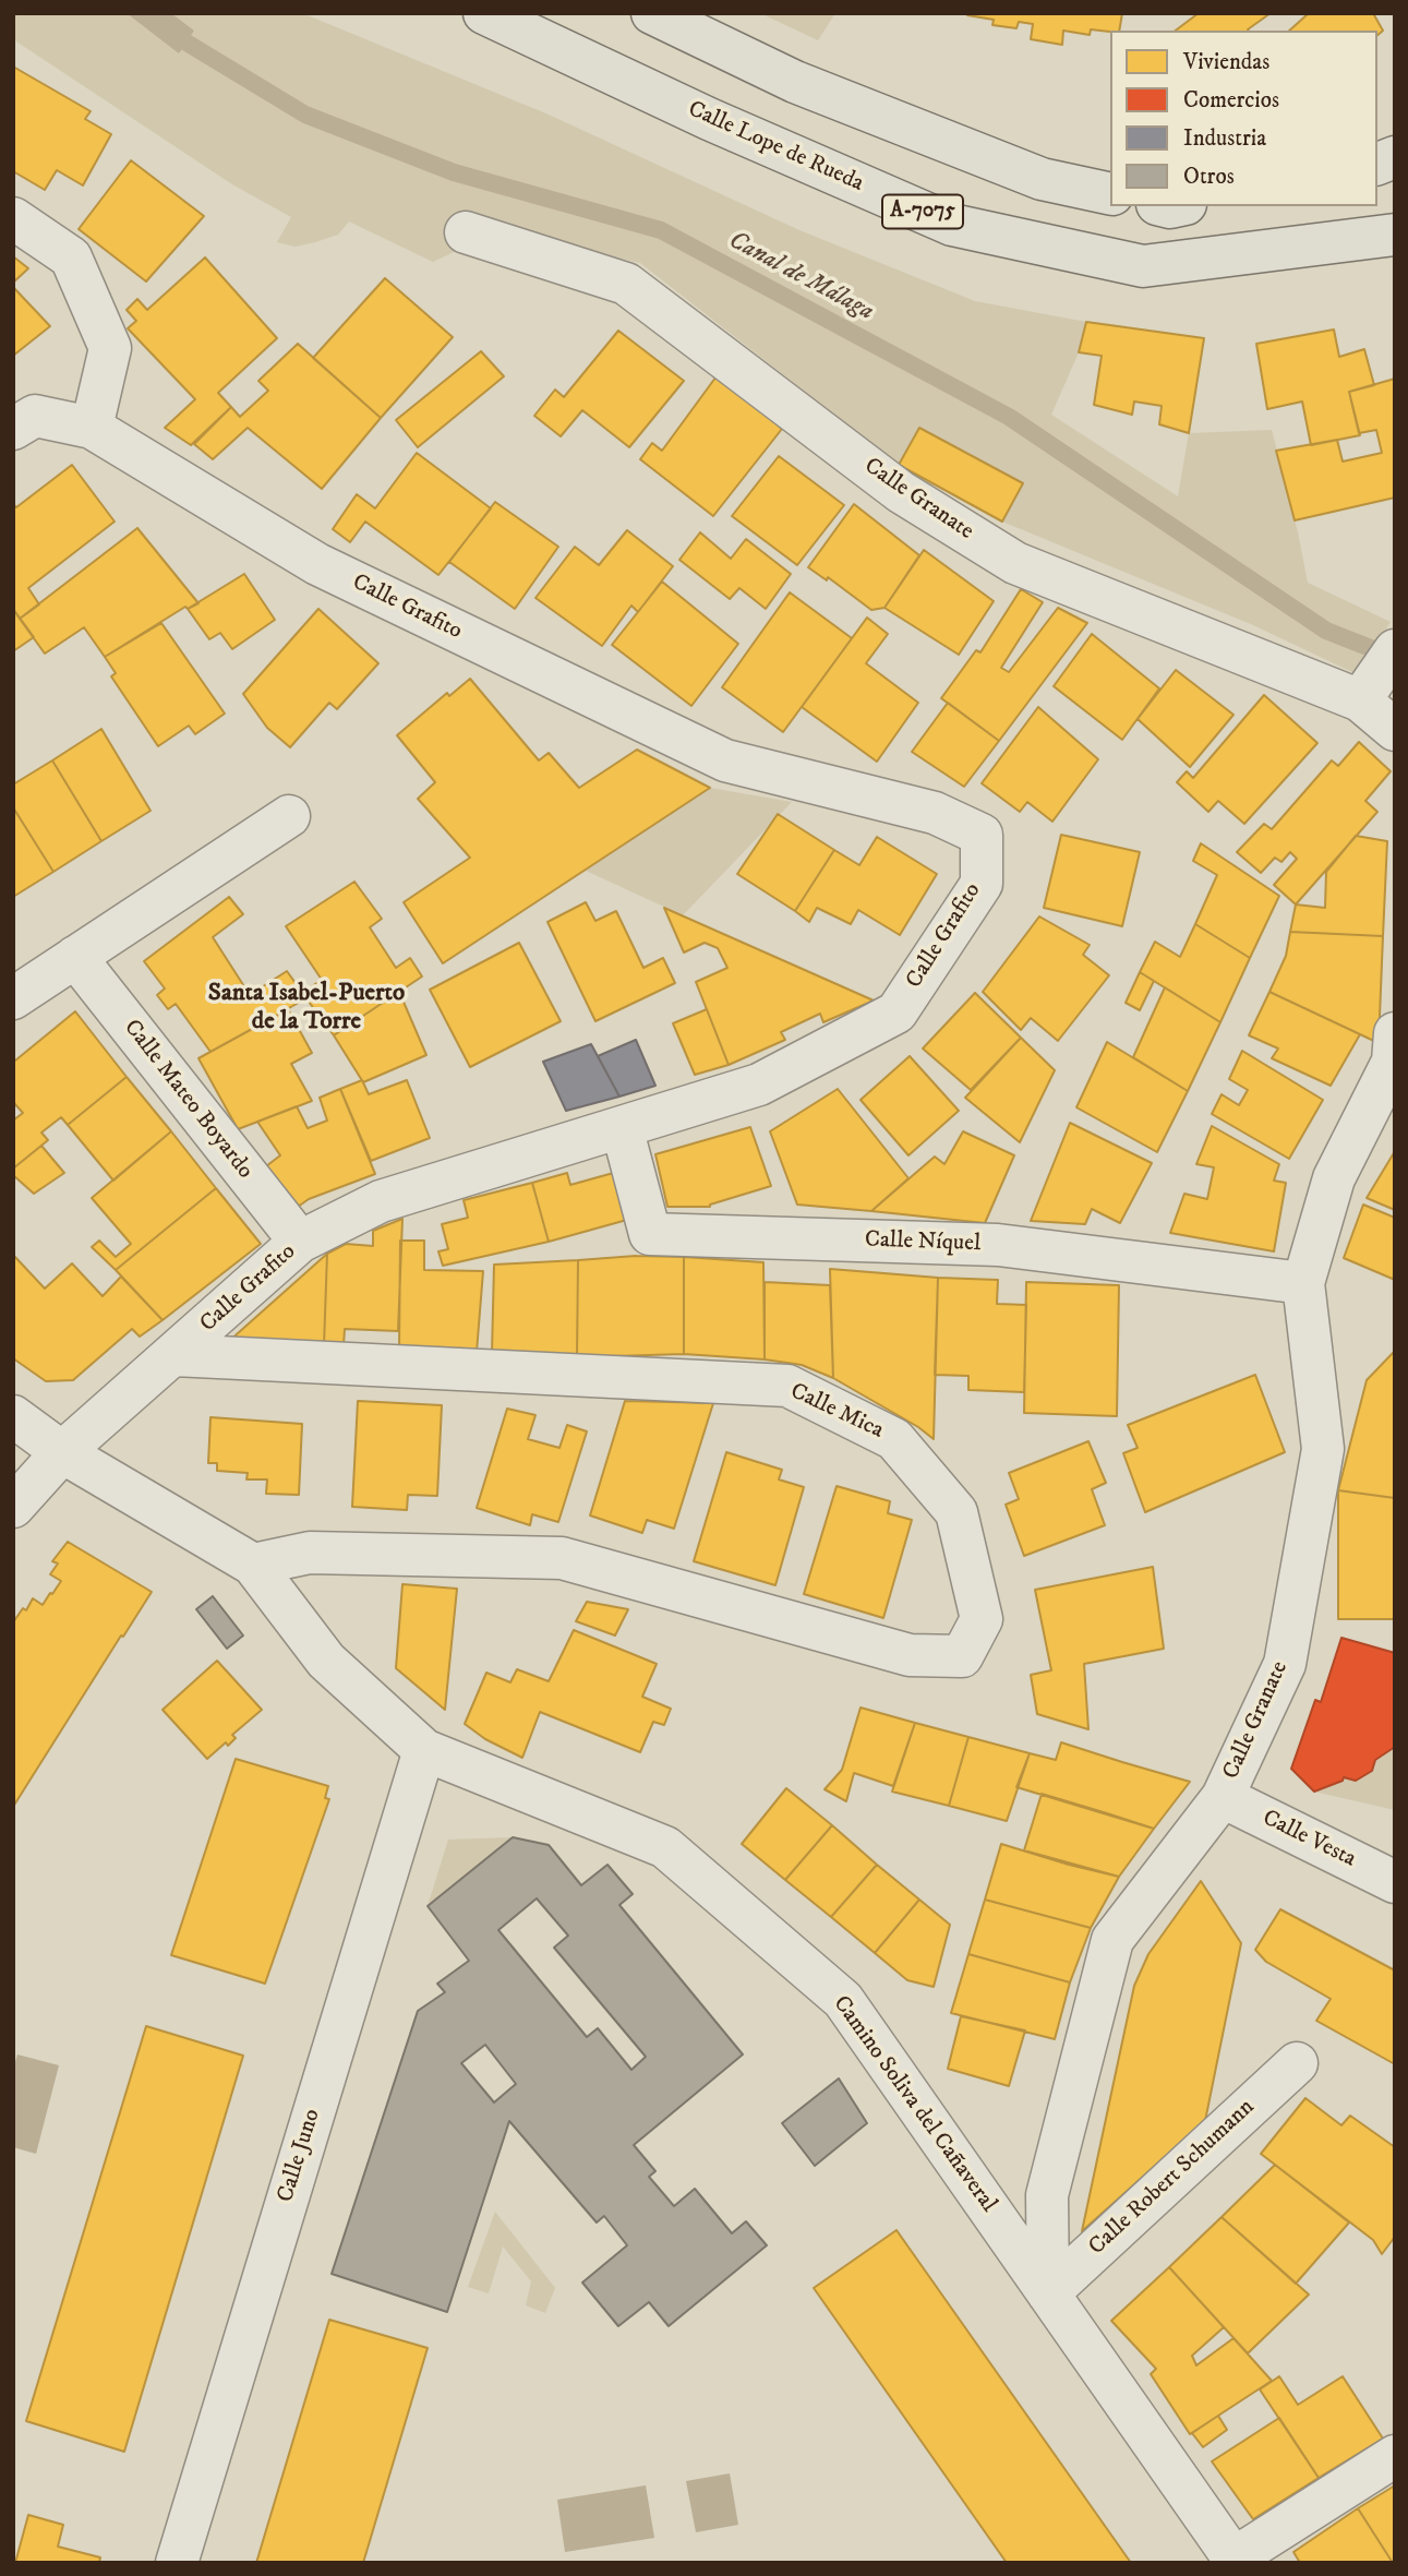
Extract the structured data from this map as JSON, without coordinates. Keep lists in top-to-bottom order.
{
  "streets": {
    "main road": ["Calle Lope de Rueda", "A-7075"],
    "street": [
      "Calle Granate",
      "Calle Grafito",
      "Calle Mateo Boyardo",
      "Calle Níquel",
      "Calle Mica",
      "Calle Vesta",
      "Camino Soliva del Cañaveral",
      "Calle Juno",
      "Calle Robert Schumann"
    ]
  },
  "crossings": [
    ["Calle Granate", "Calle Níquel"],
    ["Calle Granate", "Calle Vesta"],
    ["Calle Granate", "Camino Soliva del Cañaveral"],
    ["Calle Granate", "Calle Robert Schumann"],
    ["Calle Grafito", "Calle Mateo Boyardo"],
    ["Calle Grafito", "Calle Níquel"],
    ["Calle Grafito", "Calle Mica"],
    ["Calle Grafito", "Camino Soliva del Cañaveral"],
    ["Calle Mica", "Camino Soliva del Cañaveral"],
    ["Camino Soliva del Cañaveral", "Calle Juno"],
    ["Camino Soliva del Cañaveral", "Calle Robert Schumann"]
  ],
  "districts": ["Santa Isabel-Puerto de la Torre"],
  "water": ["Canal de Málaga"],
  "legend": [
    "Viviendas",
    "Comercios",
    "Industria",
    "Otros"
  ]
}
